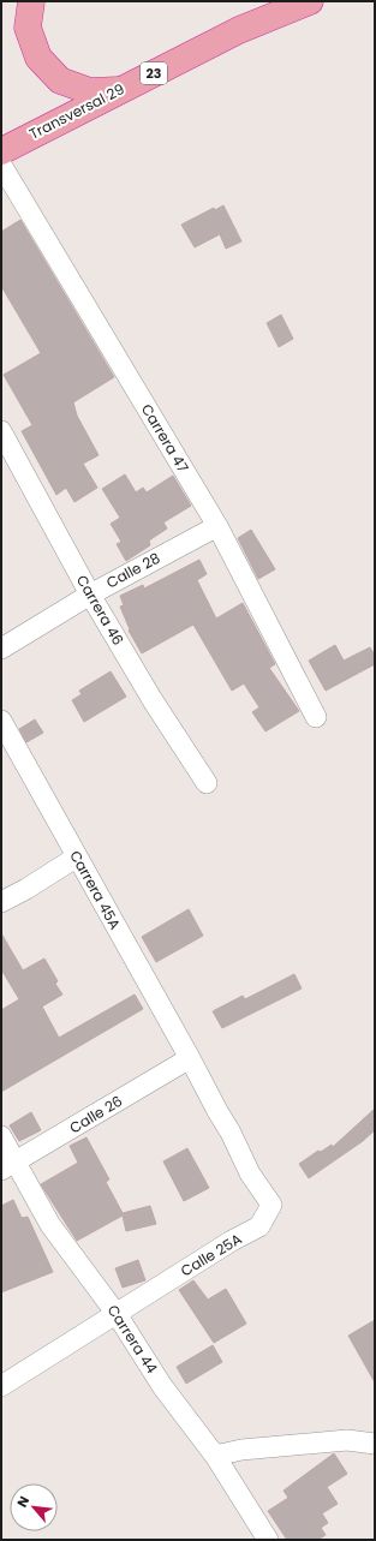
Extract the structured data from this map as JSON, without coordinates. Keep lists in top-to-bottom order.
{
  "streets": {
    "highway": ["23", "Transversal 29"],
    "street": [
      "Carrera 47",
      "Calle 28",
      "Carrera 46",
      "Carrera 45A",
      "Calle 26",
      "Calle 25A",
      "Carrera 44"
    ]
  },
  "crossings": [
    ["Carrera 47", "Calle 28"],
    ["Calle 28", "Carrera 46"],
    ["Carrera 45A", "Calle 26"],
    ["Carrera 45A", "Calle 25A"],
    ["Calle 26", "Calle 25A"],
    ["Calle 26", "Carrera 44"],
    ["Calle 25A", "Carrera 44"]
  ],
  "north": "top left"
}
